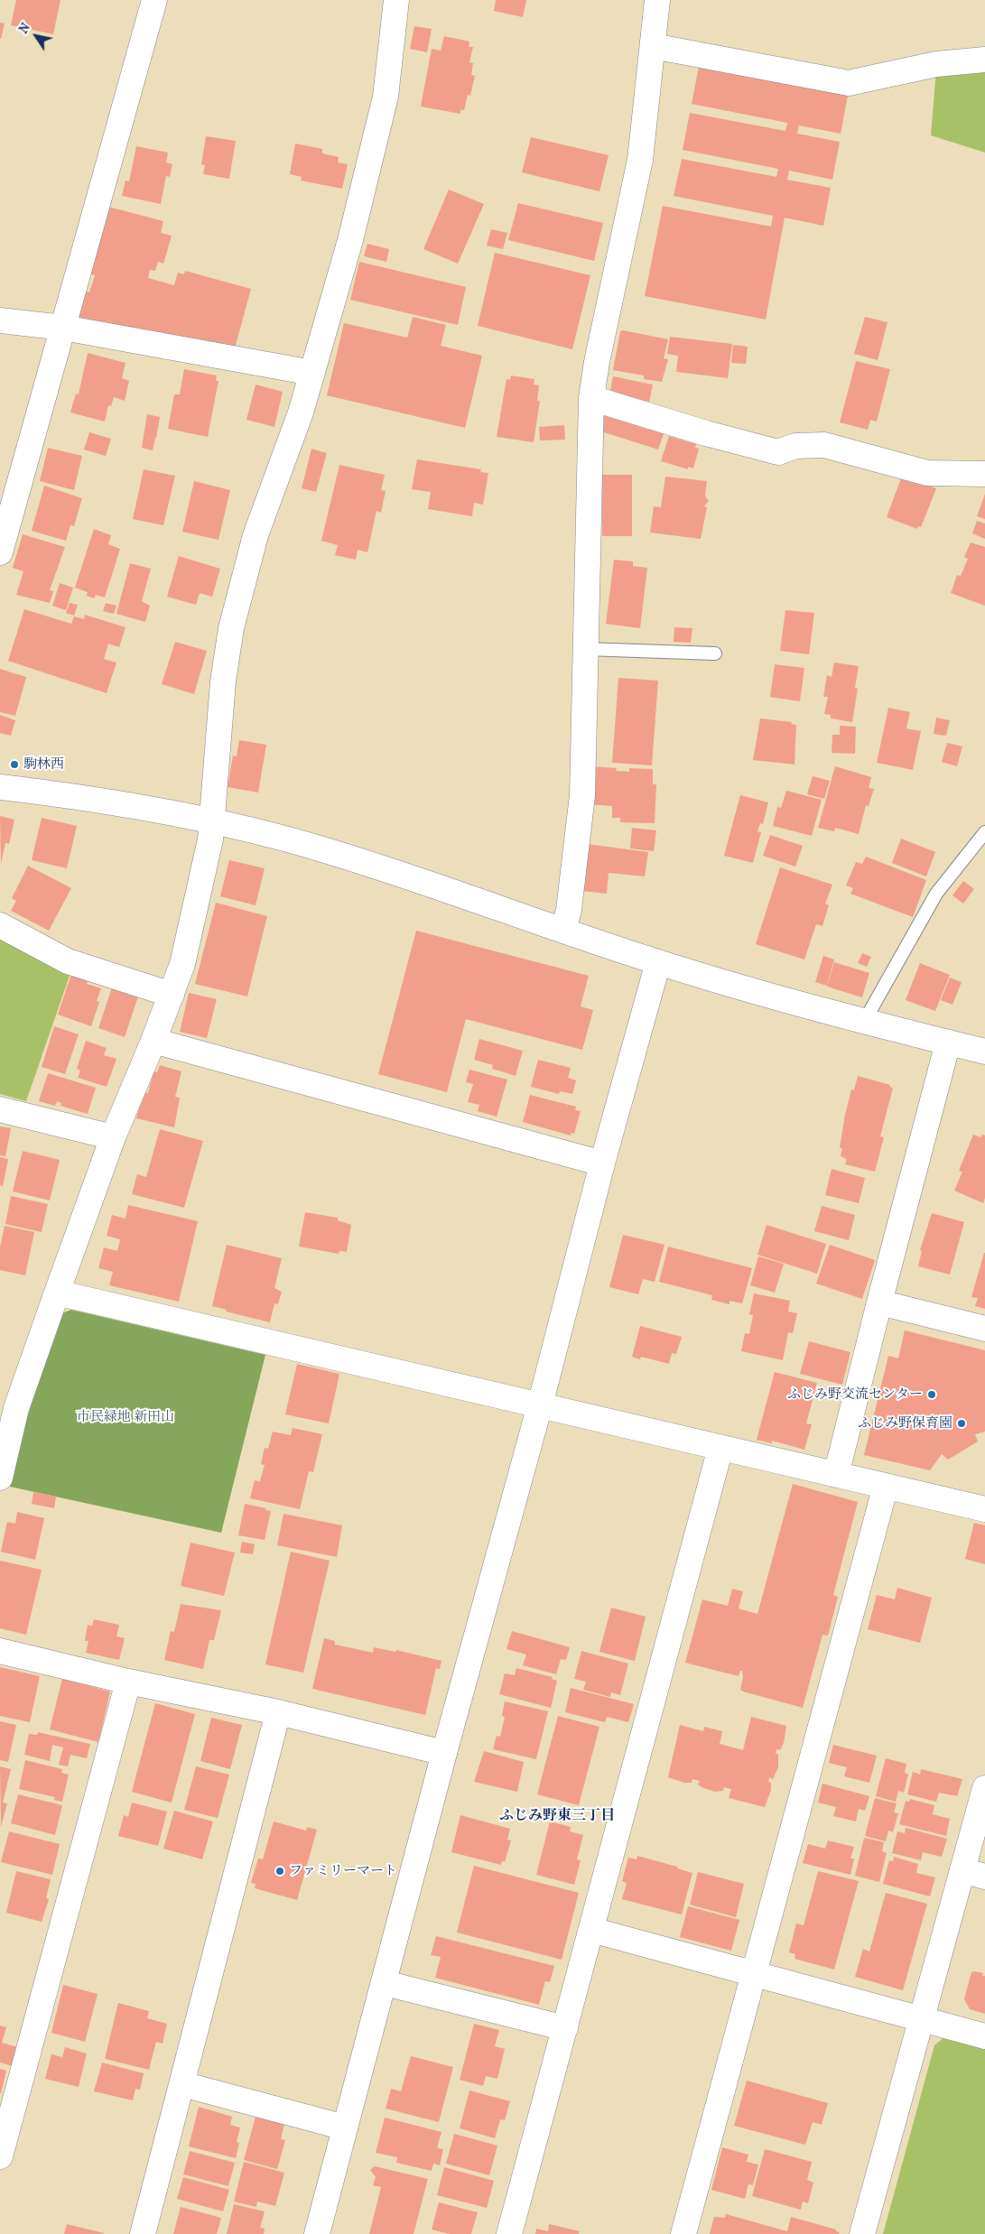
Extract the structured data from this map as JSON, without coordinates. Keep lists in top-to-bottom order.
{
  "districts": ["ふじみ野東三丁目"],
  "parks": ["市民緑地 新田山"],
  "places": [
    "駒林西",
    "ふじみ野交流センター",
    "ふじみ野保育園",
    "ファミリーマート"
  ],
  "north": "top left"
}
